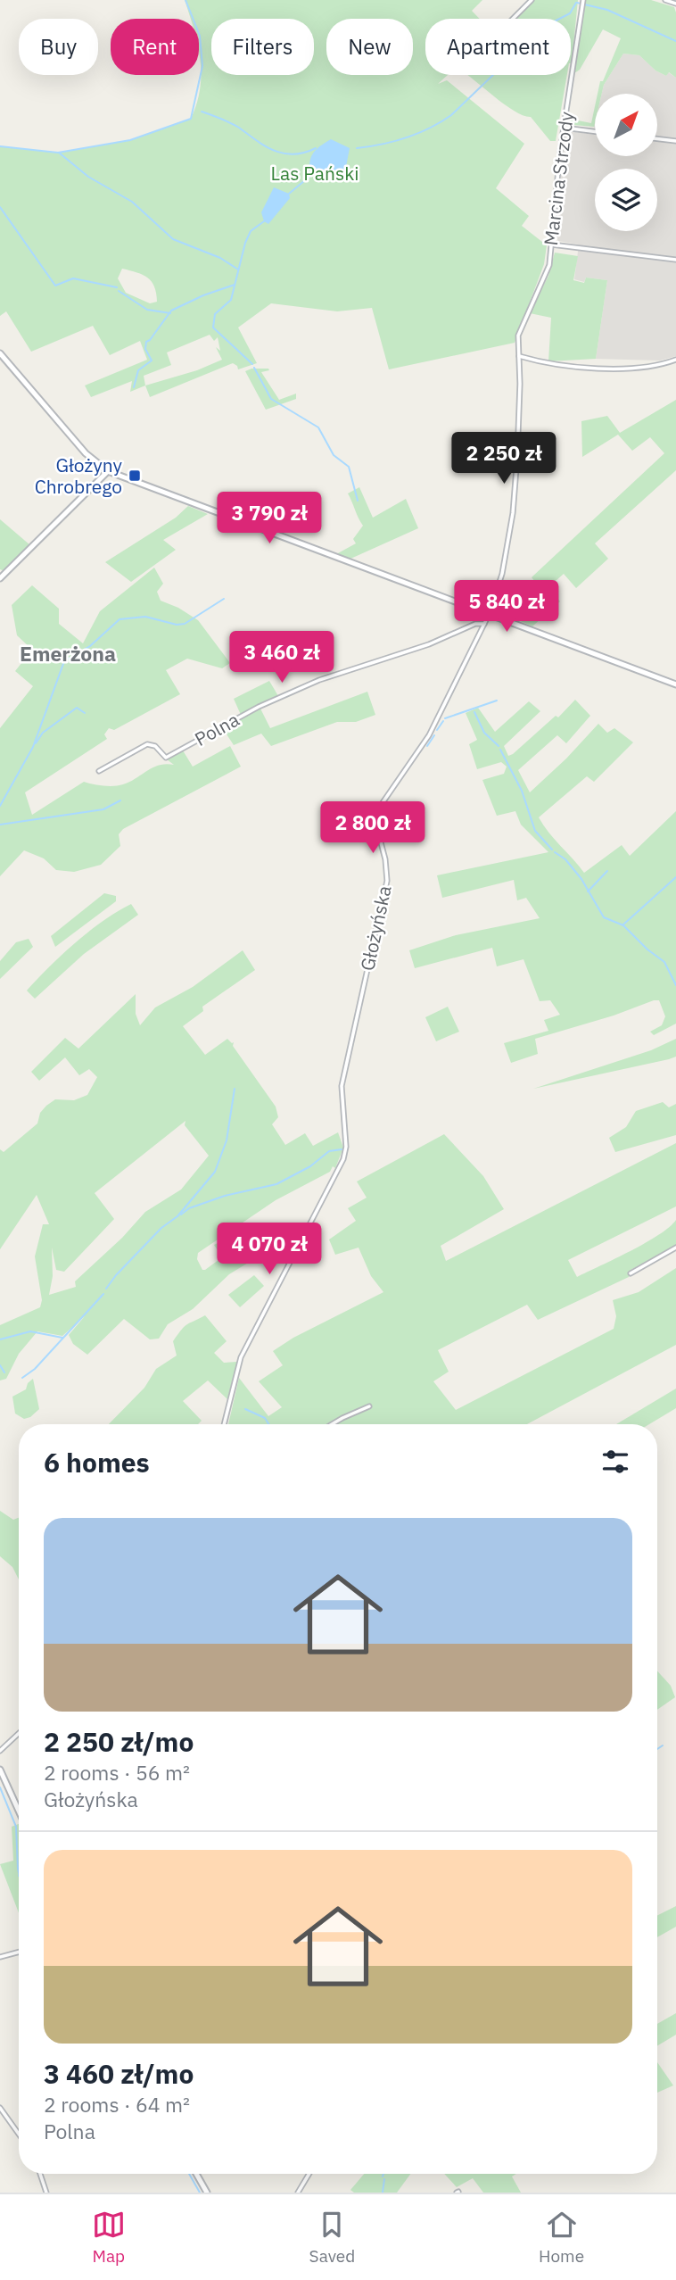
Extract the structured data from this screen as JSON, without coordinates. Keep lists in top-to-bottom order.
{
  "streets": {
    "street": ["Marcina Strzody", "Polna", "Głożyńska"]
  },
  "crossings": [
    ["Marcina Strzody", "Głożyńska"],
    ["Polna", "Głożyńska"]
  ],
  "districts": ["Emerżona"],
  "parks": ["Las Pański"],
  "places": {
    "transit": ["Głożyny Chrobrego"]
  },
  "north": "top right",
  "page": {
    "chip": [
      "Buy",
      "Rent",
      "Filters",
      "New",
      "Apartment"
    ],
    "price": [
      "2 250 zł",
      "3 790 zł",
      "5 840 zł",
      "3 460 zł",
      "2 800 zł",
      "4 070 zł"
    ],
    "heading": "6 homes",
    "list": [
      {
        "name": "2 250 zł/mo",
        "note": "2 rooms · 56 m² · Głożyńska"
      },
      {
        "name": "3 460 zł/mo",
        "note": "2 rooms · 64 m² · Polna"
      }
    ],
    "tabs": ["Map", "Saved", "Home"]
  }
}
